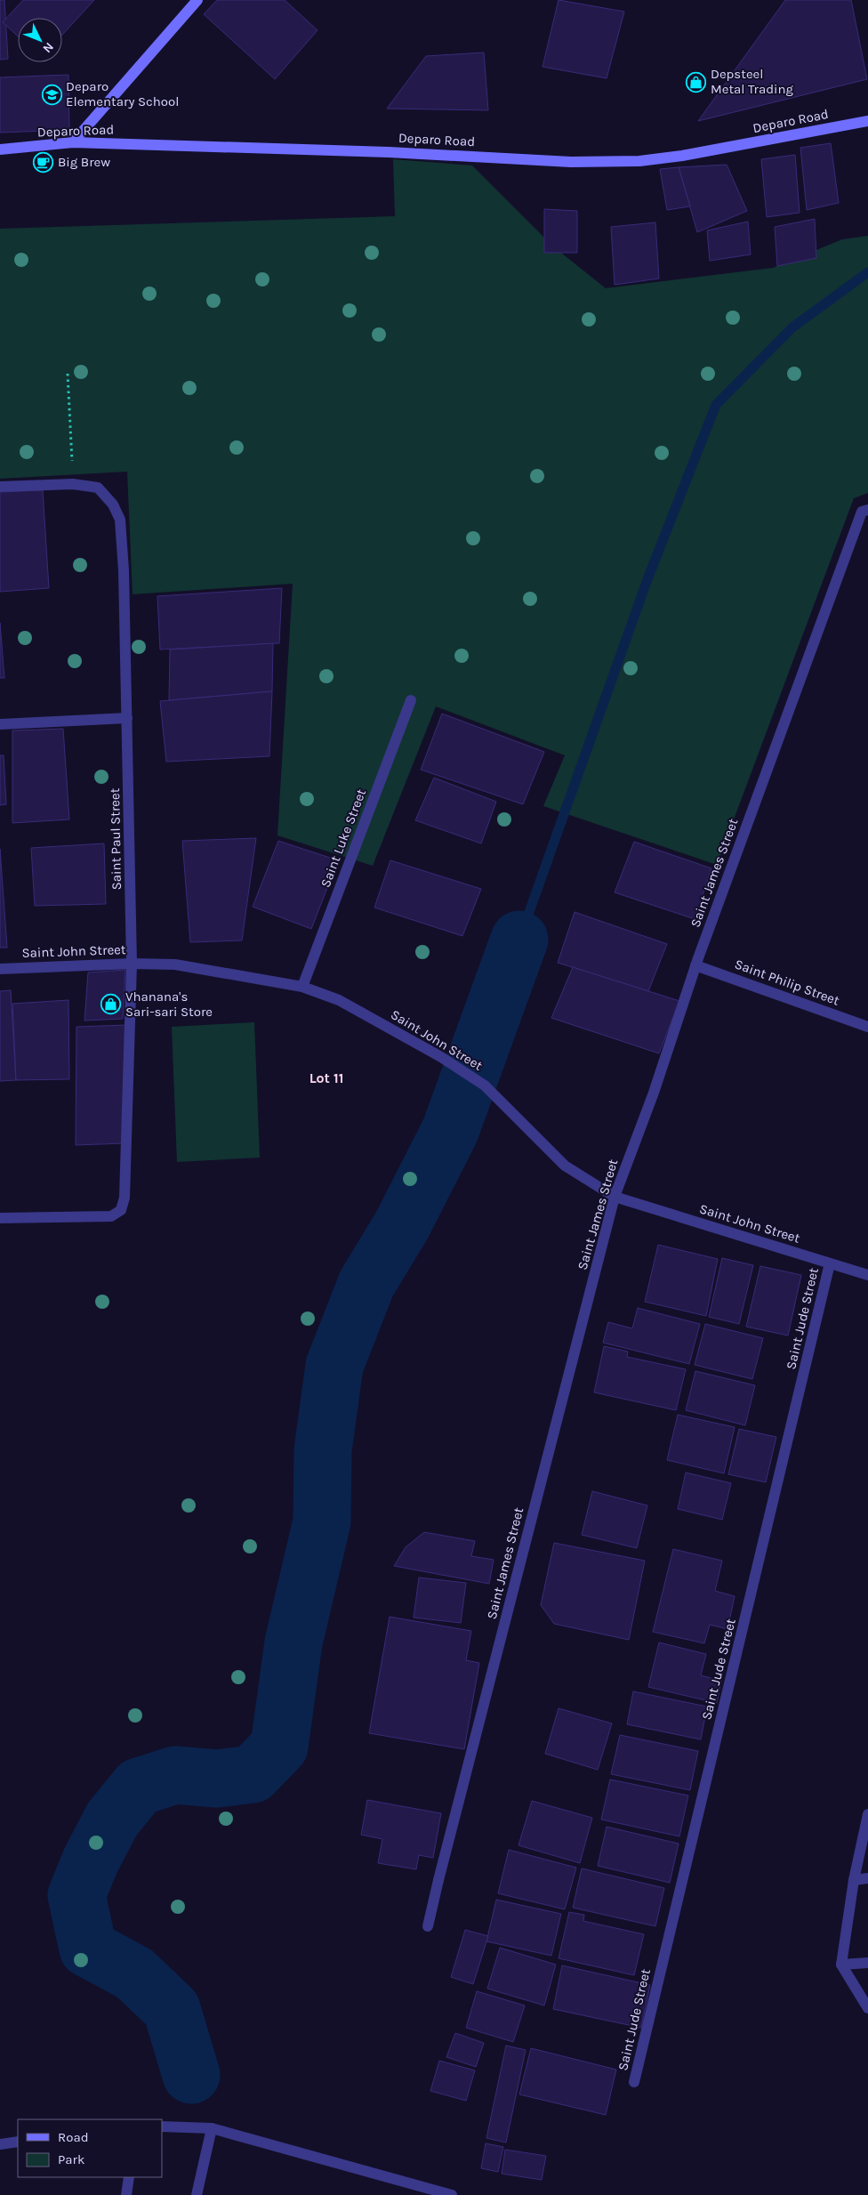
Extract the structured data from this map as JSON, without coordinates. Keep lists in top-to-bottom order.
{
  "streets": {
    "main road": ["Deparo Road"],
    "street": [
      "Saint Luke Street",
      "Saint Paul Street",
      "Saint James Street",
      "Saint John Street",
      "Saint Philip Street",
      "Saint Jude Street"
    ]
  },
  "crossings": [
    ["Saint Luke Street", "Saint John Street"],
    ["Saint Paul Street", "Saint John Street"],
    ["Saint James Street", "Saint John Street"],
    ["Saint James Street", "Saint Philip Street"],
    ["Saint John Street", "Saint Jude Street"]
  ],
  "districts": ["Lot 11"],
  "places": {
    "shop": ["Depsteel Metal Trading", "Vhanana's Sari-sari Store"],
    "school or university": ["Deparo Elementary School"],
    "cafe": ["Big Brew"]
  },
  "legend": ["Road", "Park"],
  "north": "bottom right"
}
